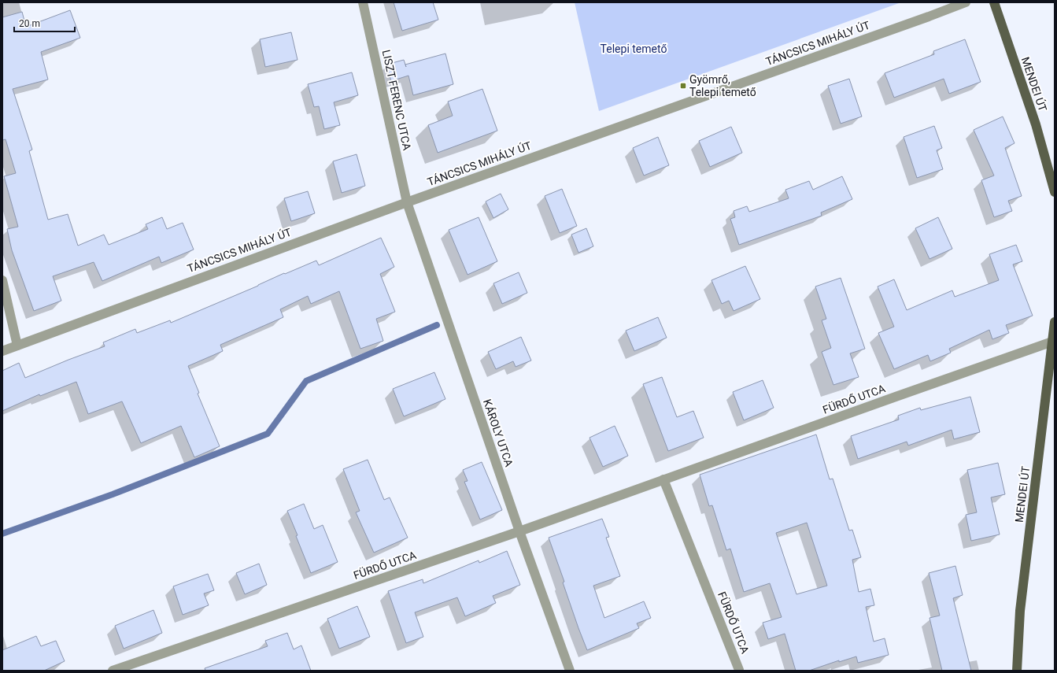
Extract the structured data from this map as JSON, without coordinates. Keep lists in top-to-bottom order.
{
  "streets": {
    "main road": ["MENDEI ÚT"],
    "street": [
      "TÁNCSICS MIHÁLY ÚT",
      "LISZT FERENC UTCA",
      "FÜRDŐ UTCA",
      "KÁROLY UTCA"
    ]
  },
  "crossings": [
    ["TÁNCSICS MIHÁLY ÚT", "LISZT FERENC UTCA"],
    ["TÁNCSICS MIHÁLY ÚT", "KÁROLY UTCA"],
    ["MENDEI ÚT", "FÜRDŐ UTCA"],
    ["LISZT FERENC UTCA", "KÁROLY UTCA"],
    ["FÜRDŐ UTCA", "KÁROLY UTCA"]
  ],
  "parks": ["Telepi temető"],
  "places": {
    "transit": ["Gyömrő, Telepi temető"]
  },
  "scale_bar": "20 m"
}
